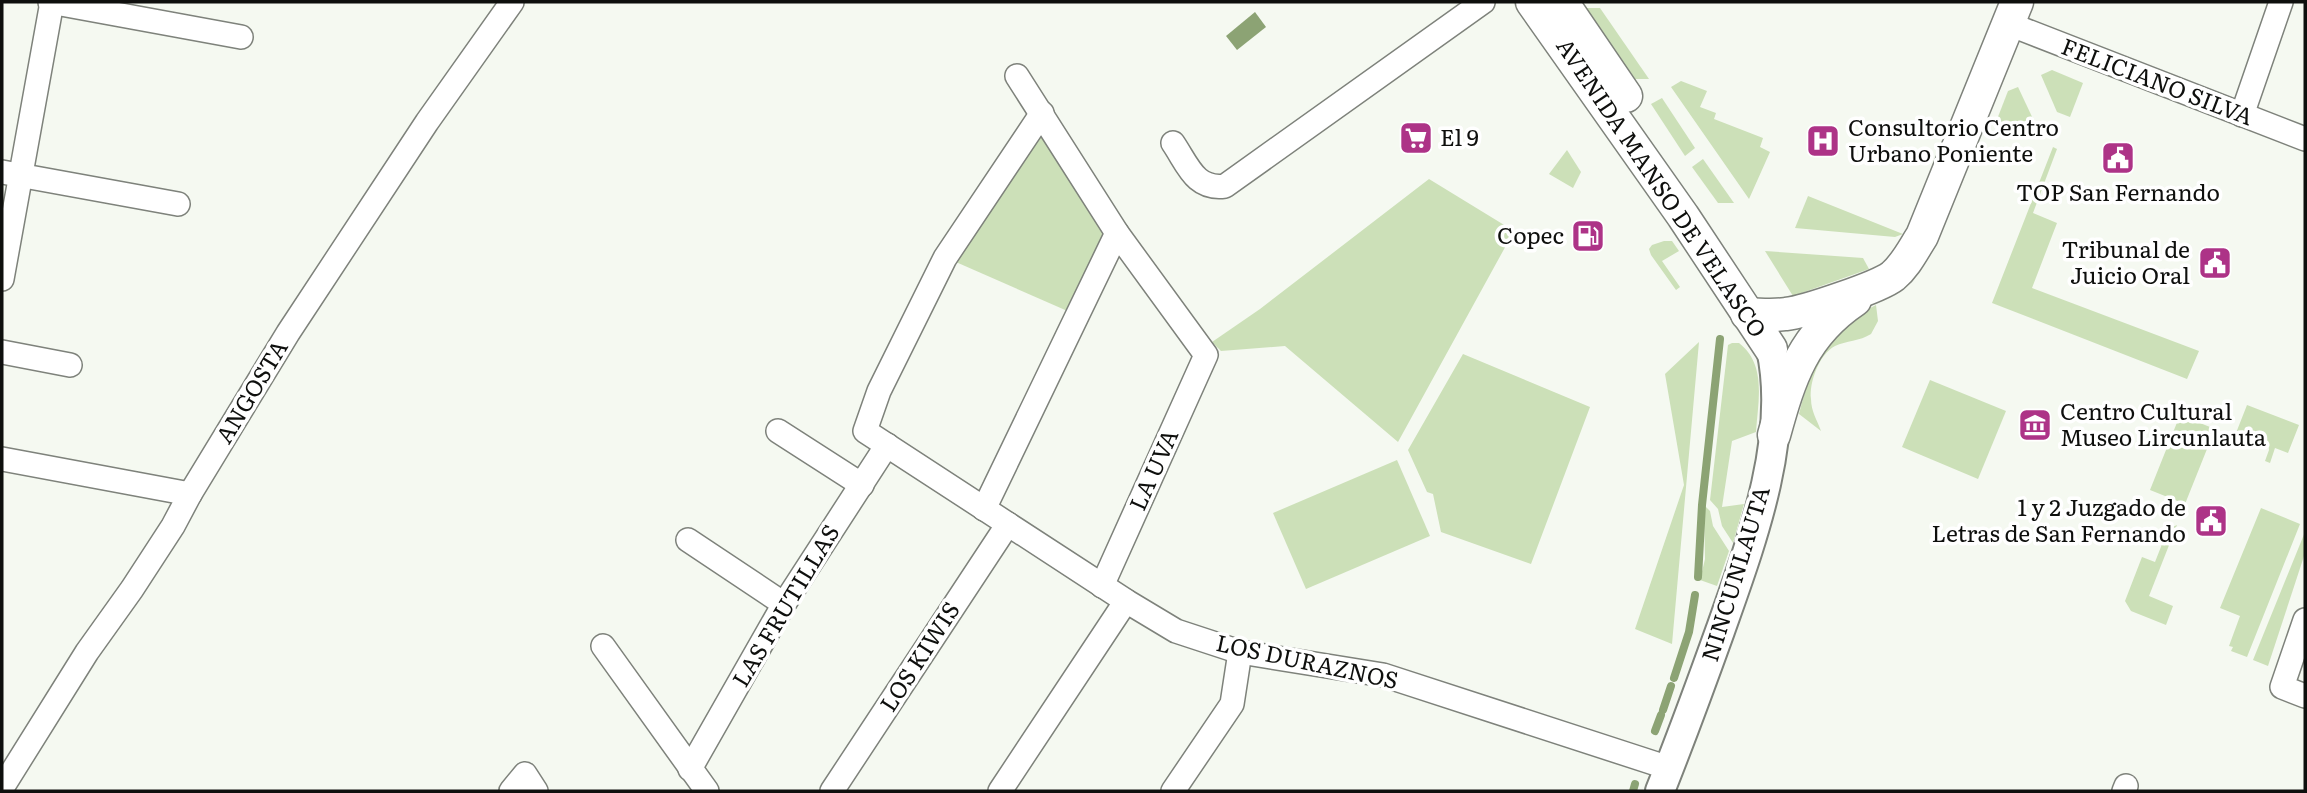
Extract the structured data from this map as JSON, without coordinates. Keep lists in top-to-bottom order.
{
  "streets": {
    "main road": ["AVENIDA MANSO DE VELASCO"],
    "street": [
      "FELICIANO SILVA",
      "ANGOSTA",
      "LA UVA",
      "NINCUNLAUTA",
      "LAS FRUTILLAS",
      "LOS KIWIS",
      "LOS DURAZNOS"
    ]
  },
  "crossings": [
    ["AVENIDA MANSO DE VELASCO", "NINCUNLAUTA"],
    ["LA UVA", "LOS DURAZNOS"],
    ["NINCUNLAUTA", "LOS DURAZNOS"],
    ["LAS FRUTILLAS", "LOS DURAZNOS"],
    ["LOS KIWIS", "LOS DURAZNOS"]
  ],
  "places": {
    "supermarket": ["El 9"],
    "hospital": ["Consultorio Centro Urbano Poniente"],
    "public building": ["TOP San Fernando", "Tribunal de Juicio Oral", "1 y 2 Juzgado de Letras de San Fernando"],
    "fuel station": ["Copec"],
    "museum": ["Centro Cultural Museo Lircunlauta"]
  }
}
